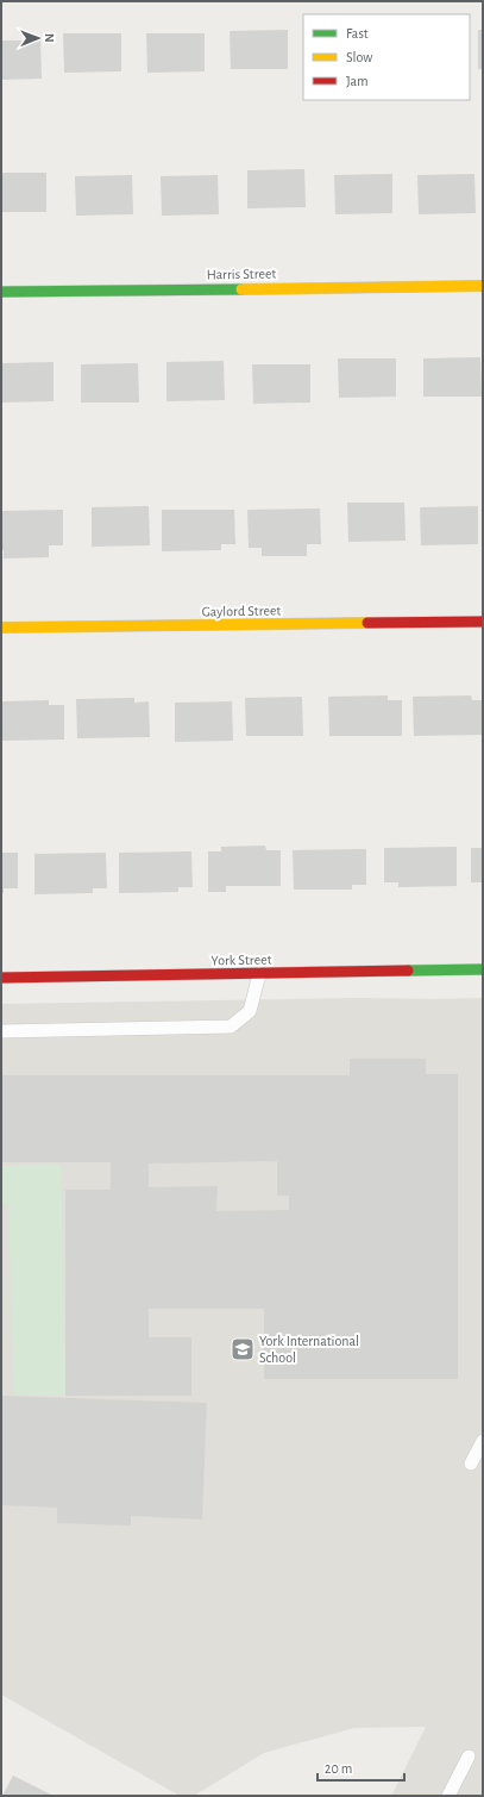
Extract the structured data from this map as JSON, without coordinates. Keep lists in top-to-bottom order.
{
  "streets": {
    "street": ["Harris Street", "Gaylord Street", "York Street"]
  },
  "places": {
    "school or university": ["York International School"]
  },
  "legend": ["Fast", "Slow", "Jam"],
  "scale_bar": "20 m",
  "north": "right"
}
